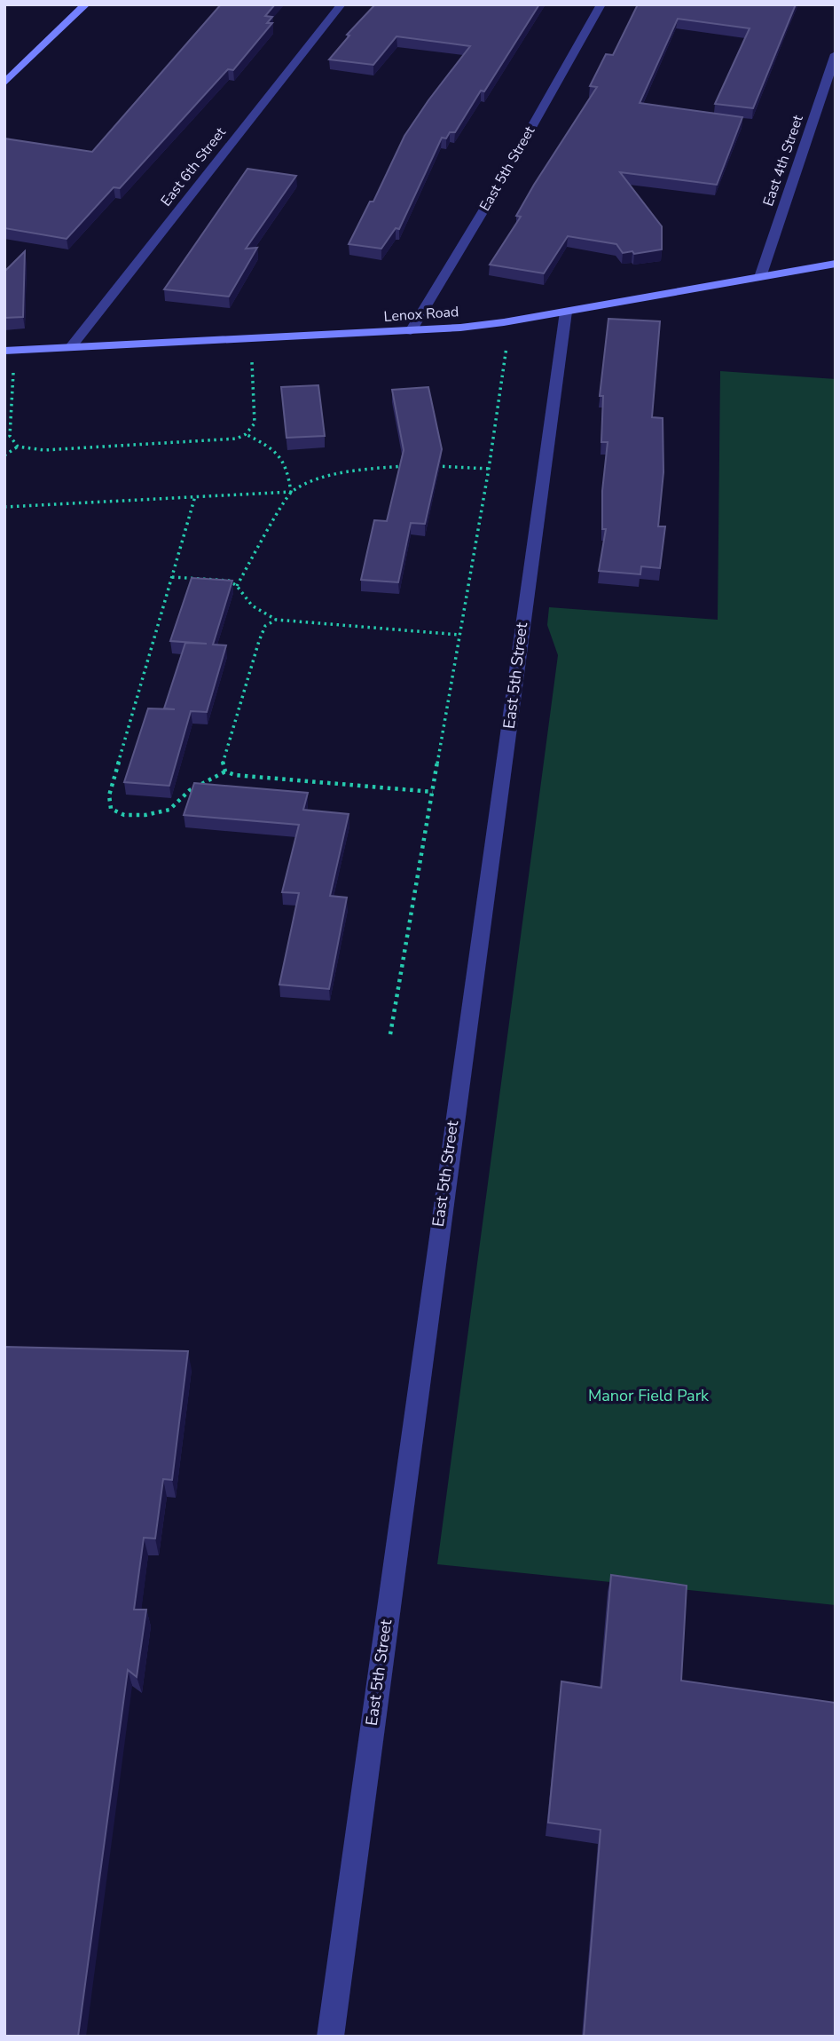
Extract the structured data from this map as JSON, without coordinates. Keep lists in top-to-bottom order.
{
  "streets": {
    "street": [
      "East 4th Street",
      "East 6th Street",
      "East 5th Street",
      "Lenox Road"
    ]
  },
  "crossings": [
    ["East 4th Street", "Lenox Road"],
    ["East 6th Street", "Lenox Road"],
    ["East 5th Street", "Lenox Road"]
  ],
  "parks": ["Manor Field Park"]
}
